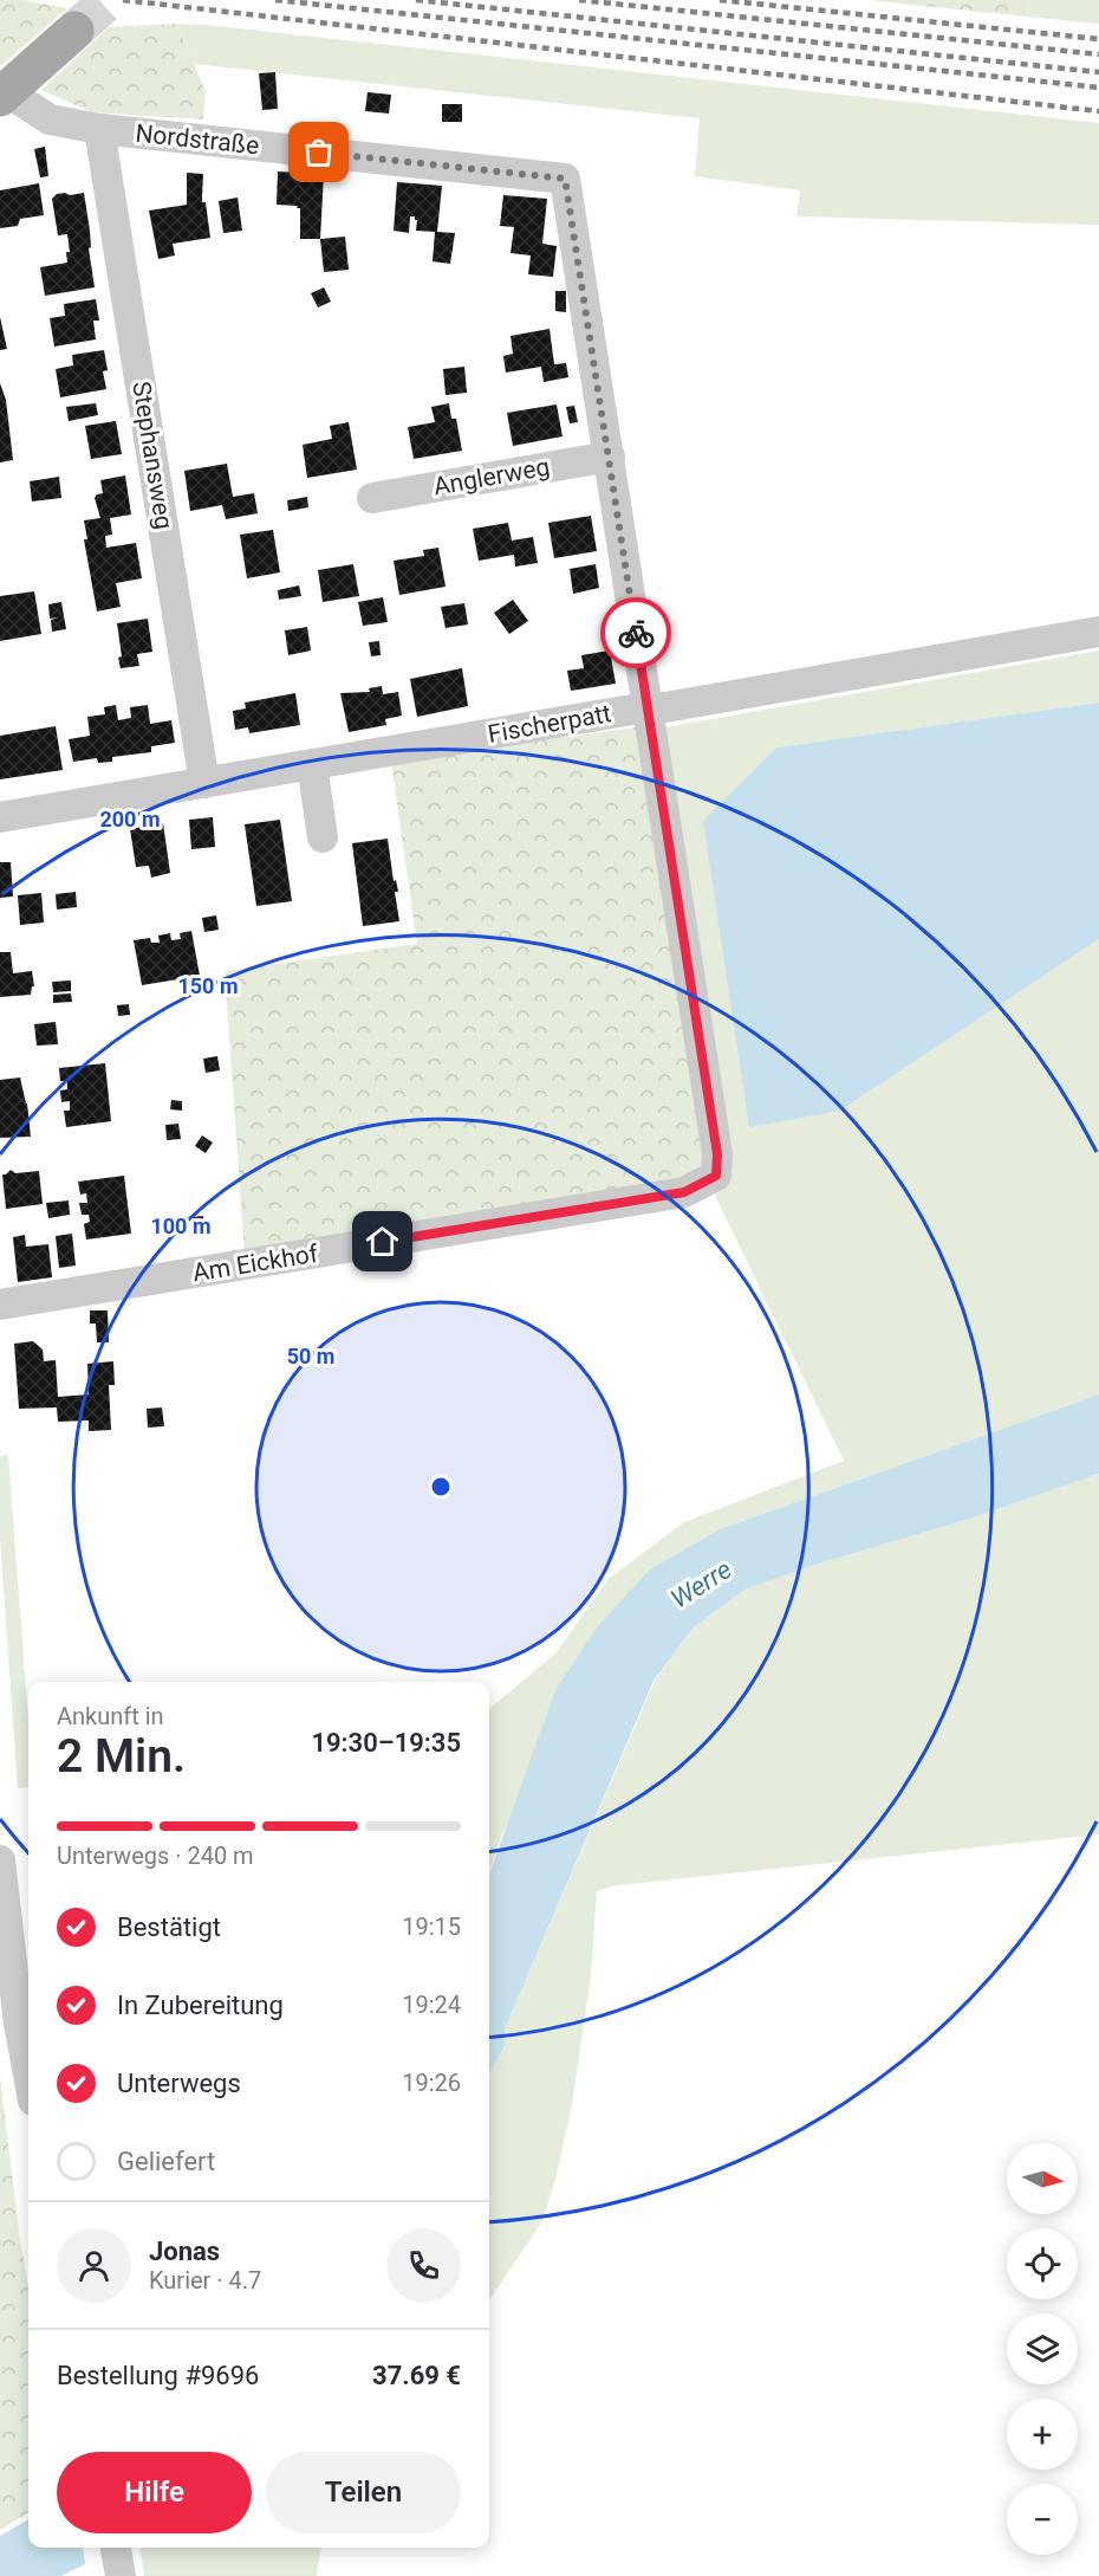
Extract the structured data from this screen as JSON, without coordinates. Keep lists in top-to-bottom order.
{
  "streets": {
    "street": [
      "Nordstraße",
      "Stephansweg",
      "Anglerweg",
      "Fischerpatt",
      "Am Eickhof"
    ]
  },
  "crossings": [
    ["Nordstraße", "Stephansweg"],
    ["Nordstraße", "Anglerweg"],
    ["Stephansweg", "Fischerpatt"],
    ["Fischerpatt", "Am Eickhof"]
  ],
  "water": ["Werre"],
  "north": "right",
  "page": {
    "heading": ["2 Min.", "Ankunft in", "19:30–19:35"],
    "panel": [
      "Jonas",
      "Kurier · 4.7",
      "Bestellung #9696",
      "37.69 €"
    ],
    "bar": "Unterwegs · 240 m",
    "list": [
      ["Bestätigt", "19:15"],
      ["In Zubereitung", "19:24"],
      ["Unterwegs", "19:26"],
      "Geliefert"
    ],
    "map_buttons": ["+", "−"],
    "buttons": ["Hilfe", "Teilen"]
  },
  "rings": [
    "200 m",
    "150 m",
    "100 m",
    "50 m"
  ]
}
